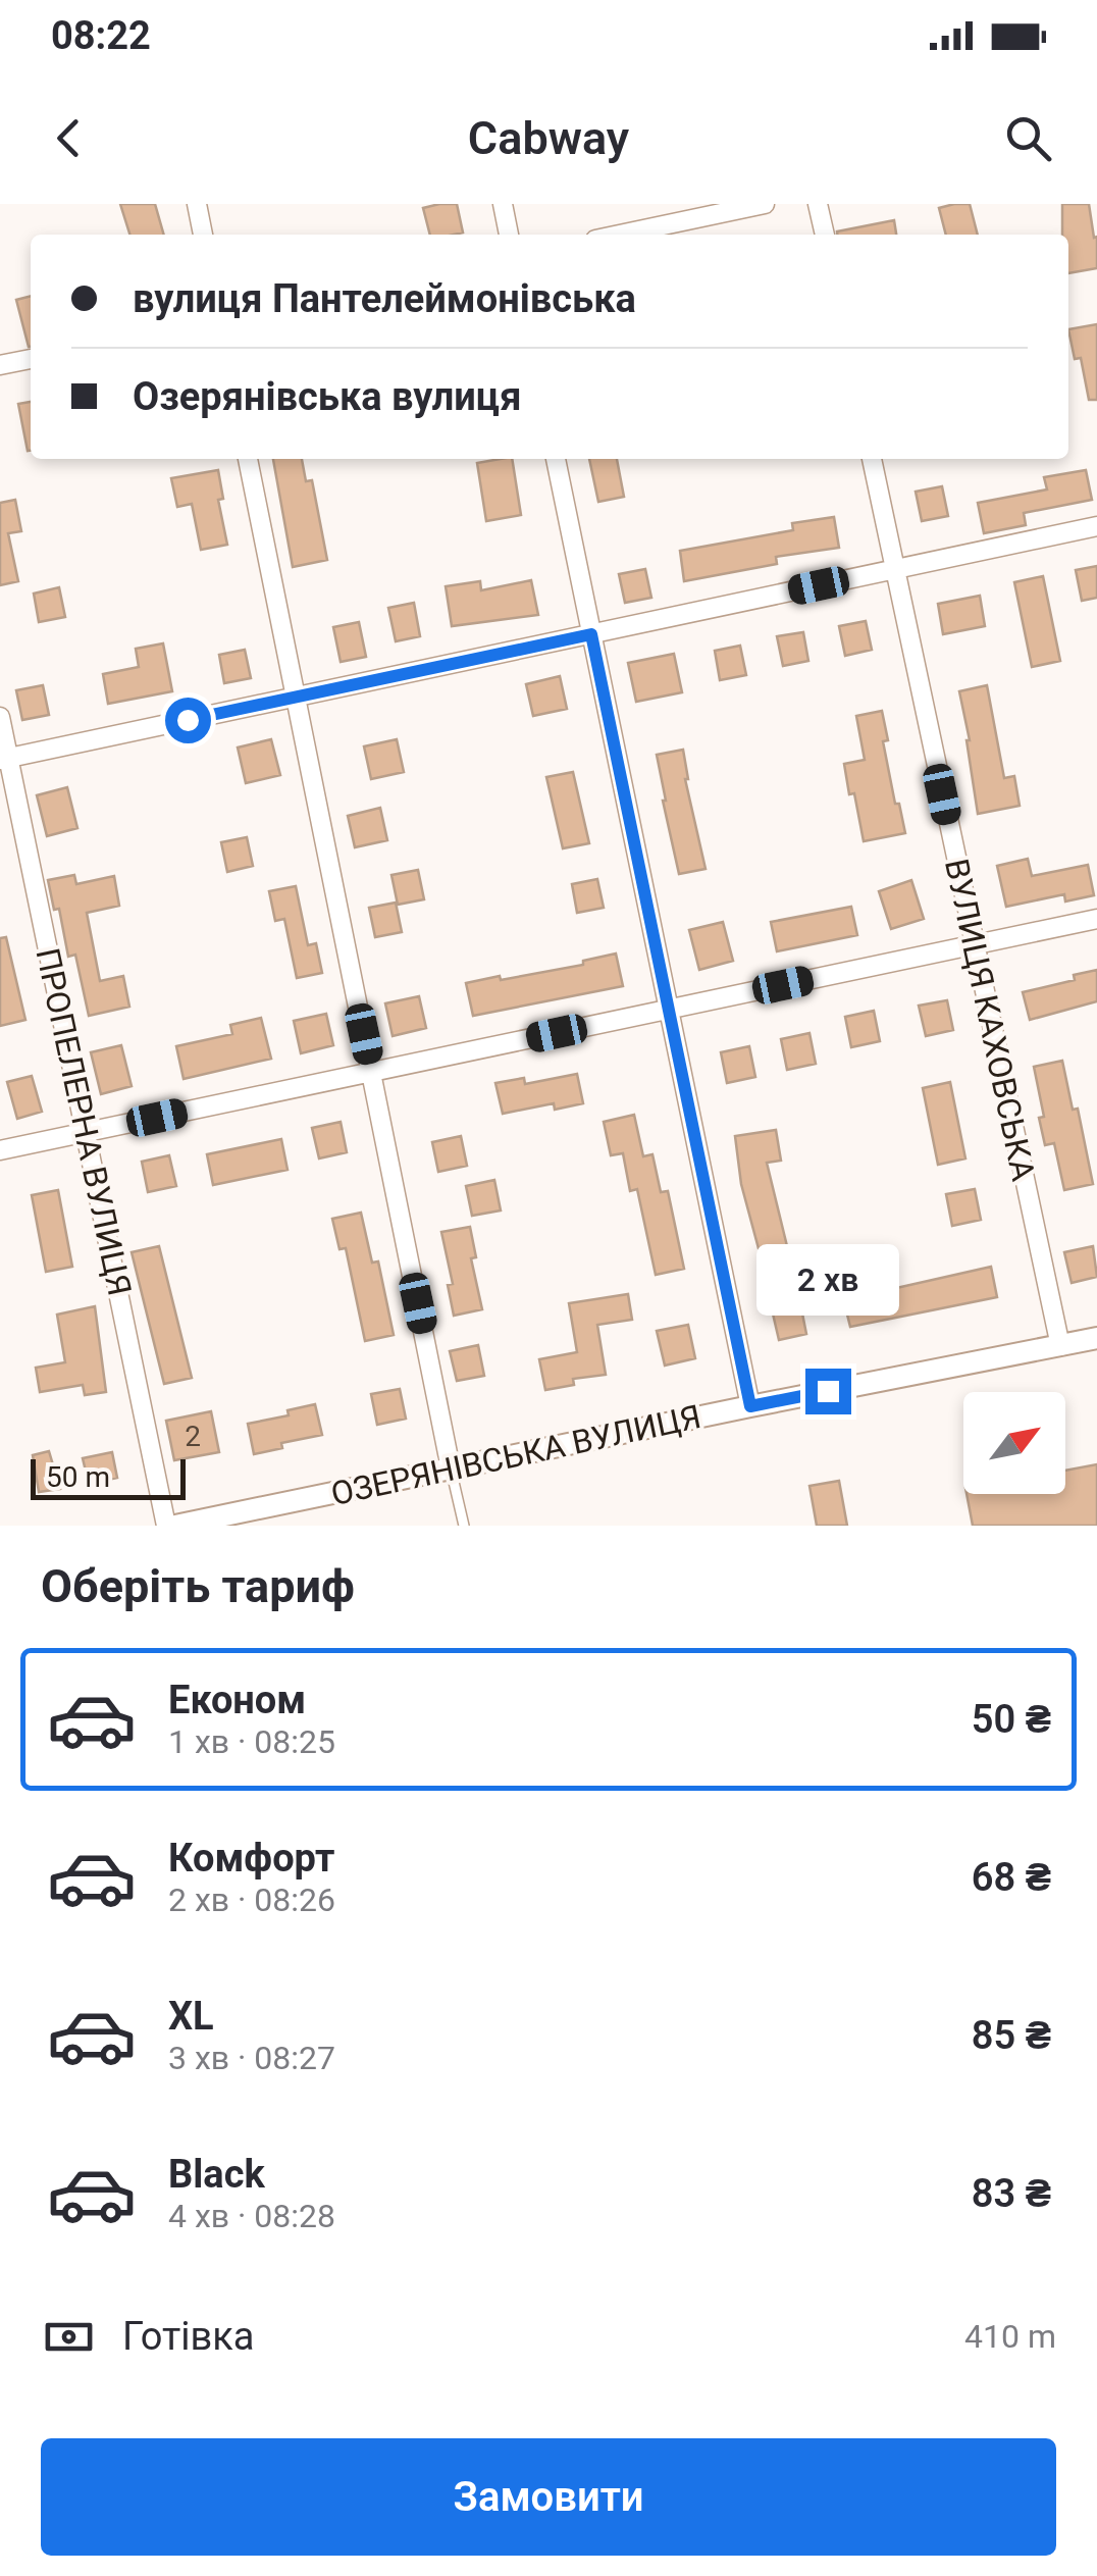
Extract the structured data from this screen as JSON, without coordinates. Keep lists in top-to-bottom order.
{
  "streets": {
    "street": ["ВУЛИЦЯ КАХОВСЬКА", "ПРОПЕЛЕРНА ВУЛИЦЯ", "ОЗЕРЯНІВСЬКА ВУЛИЦЯ"]
  },
  "crossings": [
    ["ВУЛИЦЯ КАХОВСЬКА", "ОЗЕРЯНІВСЬКА ВУЛИЦЯ"]
  ],
  "house_numbers": ["2"],
  "scale_bar": "50 m",
  "north": "top right",
  "page": {
    "status": "08:22",
    "header": "Cabway",
    "banner": ["вулиця Пантелеймонівська", "Озерянівська вулиця"],
    "bubble": "2 хв",
    "scale": "50 m",
    "heading": "Оберіть тариф",
    "list": [
      {
        "name": "Економ",
        "note": "1 хв · 08:25",
        "value": "50 ₴"
      },
      {
        "name": "Комфорт",
        "note": "2 хв · 08:26",
        "value": "68 ₴"
      },
      {
        "name": "XL",
        "note": "3 хв · 08:27",
        "value": "85 ₴"
      },
      {
        "name": "Black",
        "note": "4 хв · 08:28",
        "value": "83 ₴"
      }
    ],
    "pay": ["Готівка", "410 m"],
    "buttons": "Замовити"
  }
}
